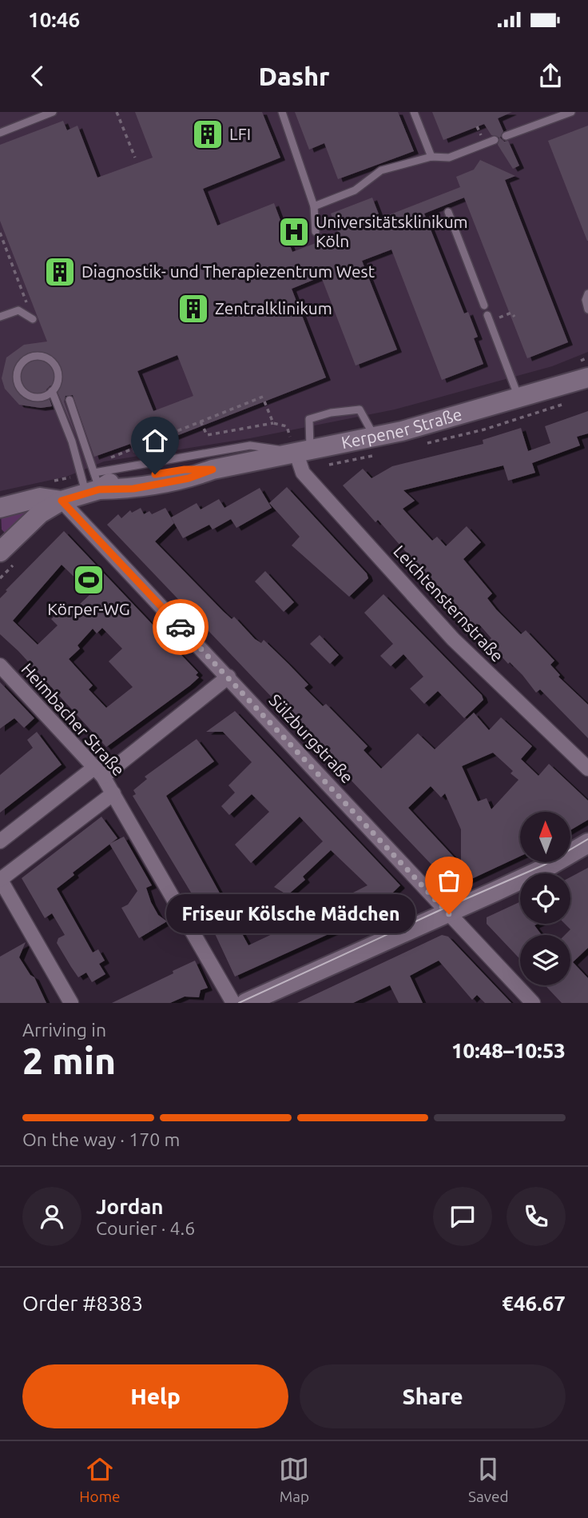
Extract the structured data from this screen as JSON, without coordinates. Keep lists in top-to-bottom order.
{
  "streets": {
    "street": [
      "Kerpener Straße",
      "Leichtensternstraße",
      "Heimbacher Straße",
      "Sülzburgstraße"
    ]
  },
  "crossings": [
    ["Kerpener Straße", "Leichtensternstraße"],
    ["Kerpener Straße", "Sülzburgstraße"]
  ],
  "places": {
    "building": ["LFI", "Diagnostik- und Therapiezentrum West", "Zentralklinikum"],
    "hospital": ["Universitätsklinikum Köln"],
    "sports": ["Körper-WG"],
    "other": ["Friseur Kölsche Mädchen"]
  },
  "north": "top",
  "page": {
    "status": "10:46",
    "header": "Dashr",
    "bubble": "Friseur Kölsche Mädchen",
    "heading": ["2 min", "Arriving in", "10:48–10:53"],
    "panel": [
      "Jordan",
      "Courier · 4.6",
      "Order #8383",
      "€46.67"
    ],
    "bar": "On the way · 170 m",
    "buttons": ["Help", "Share"],
    "tabs": ["Home", "Map", "Saved"]
  }
}
